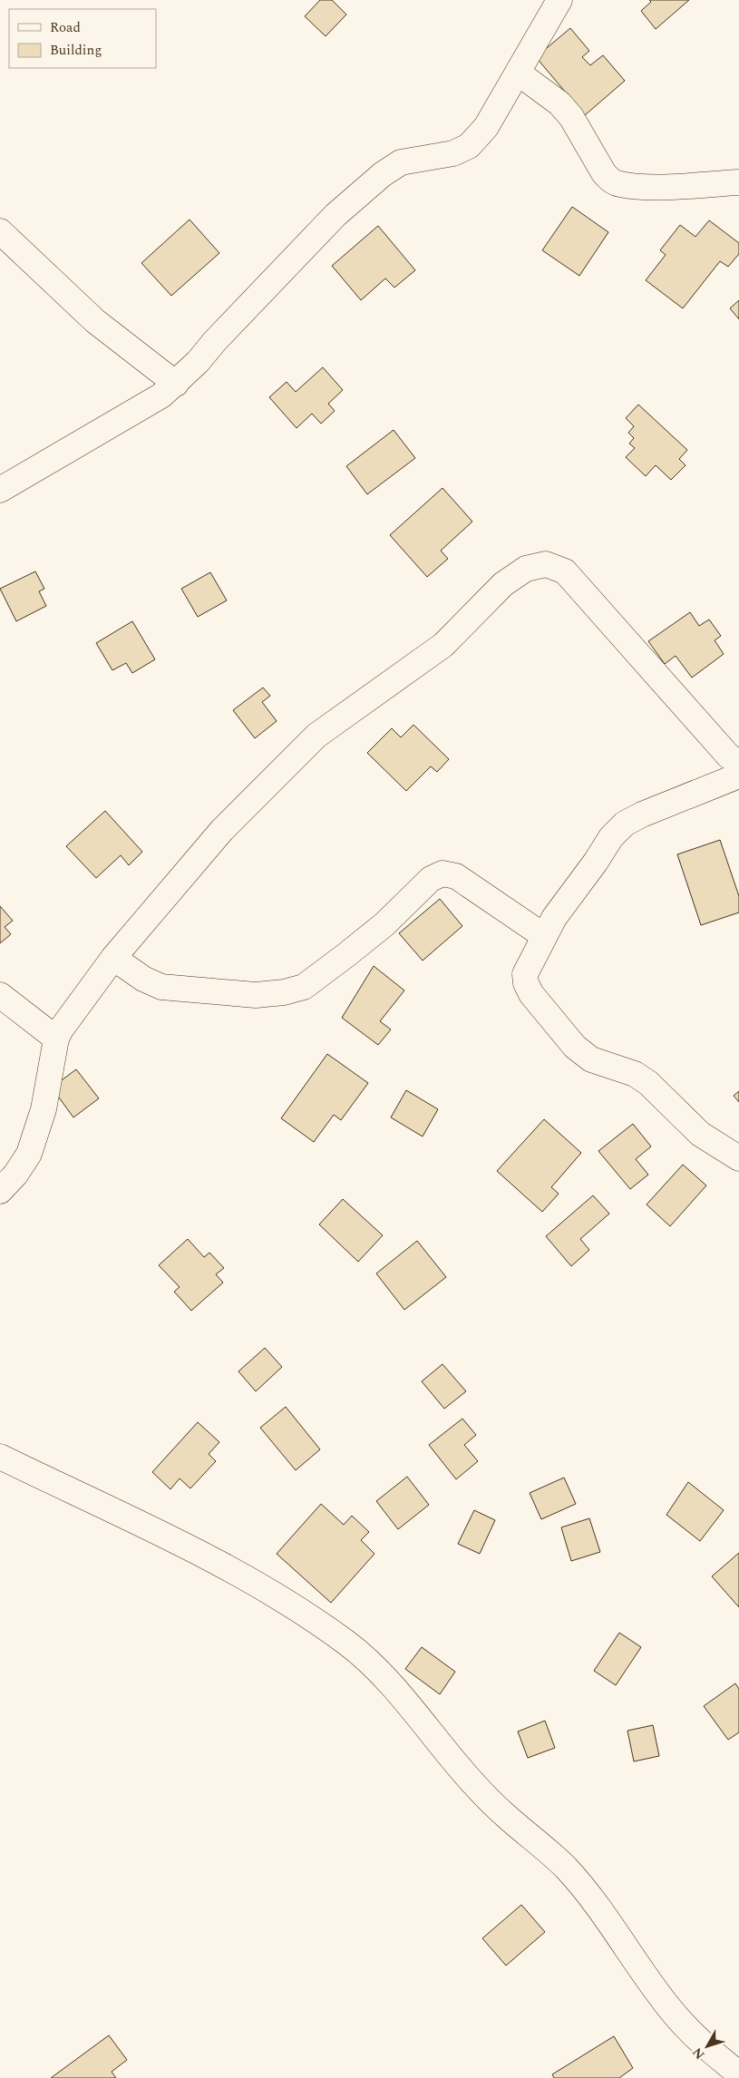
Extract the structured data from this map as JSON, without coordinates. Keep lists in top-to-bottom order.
{
  "legend": ["Road", "Building"],
  "north": "bottom left"
}
